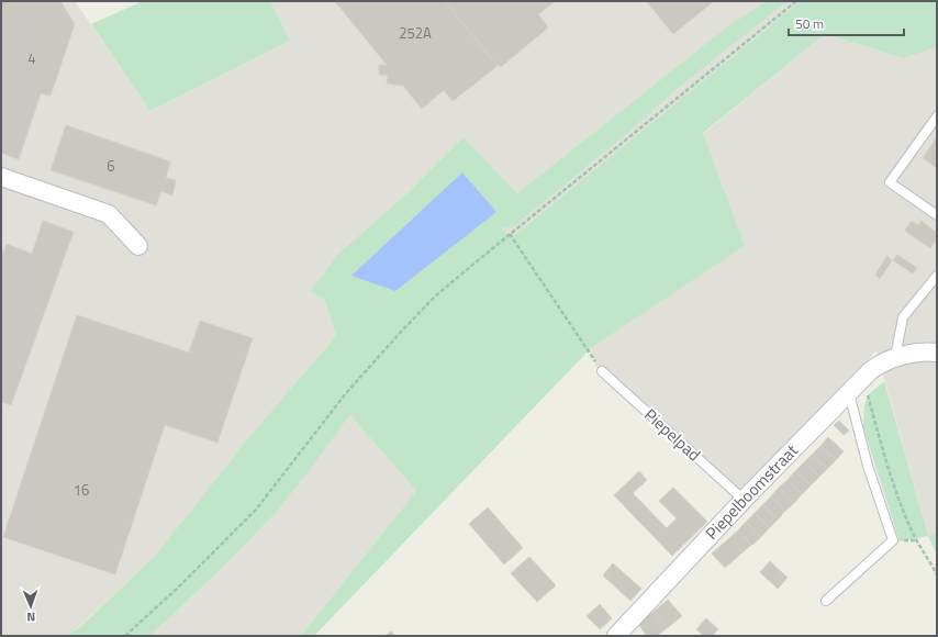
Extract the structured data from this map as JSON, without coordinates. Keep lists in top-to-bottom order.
{
  "streets": {
    "street": ["Piepelboomstraat"],
    "lane": ["Piepelpad"]
  },
  "crossings": [
    ["Piepelpad", "Piepelboomstraat"]
  ],
  "house_numbers": [
    "252A",
    "4",
    "6",
    "16"
  ],
  "scale_bar": "50 m",
  "north": "bottom"
}
